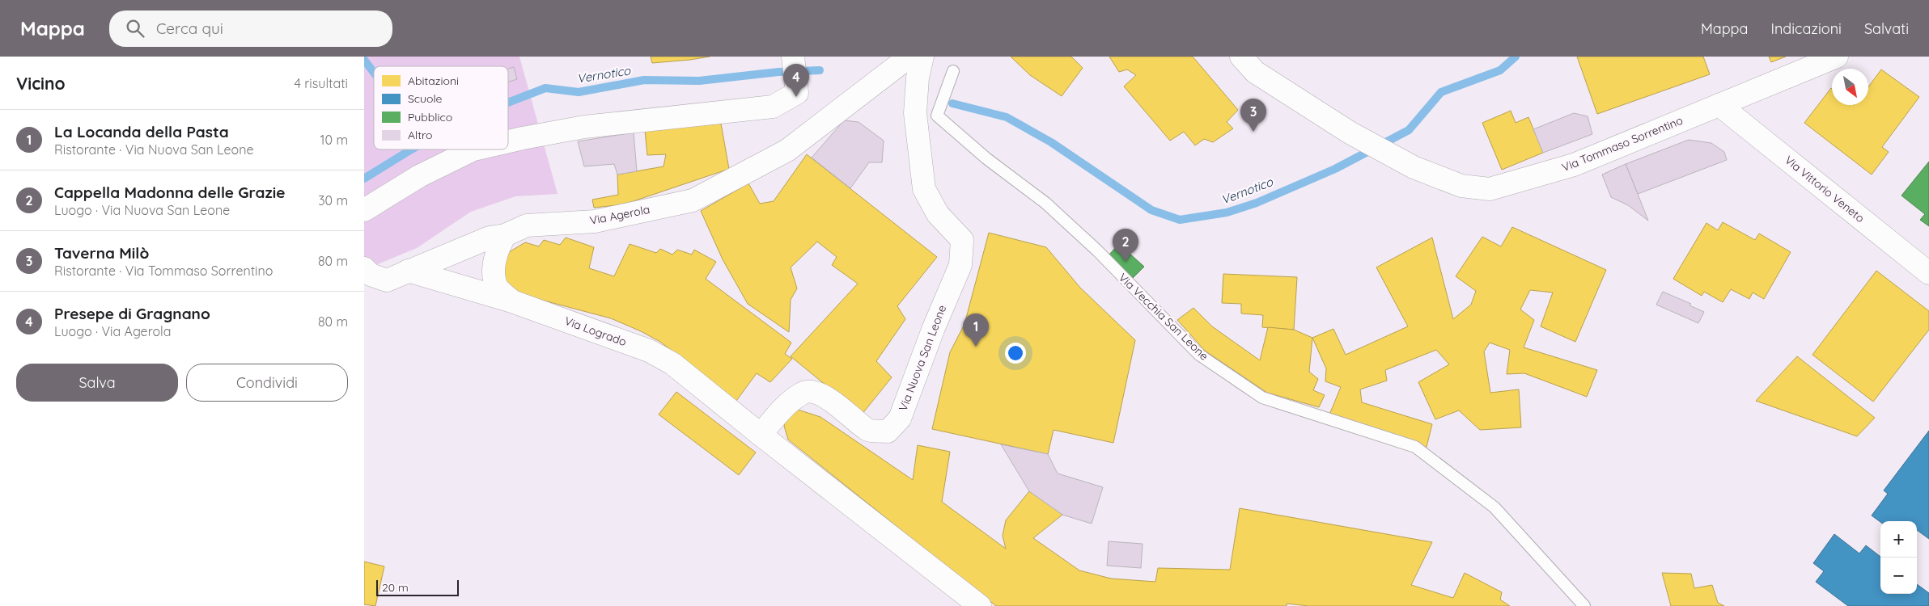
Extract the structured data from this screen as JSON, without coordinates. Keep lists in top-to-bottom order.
{
  "streets": {
    "street": [
      "Via Tommaso Sorrentino",
      "Via Vittorio Veneto",
      "Via Agerola",
      "Via Logrado",
      "Via Nuova San Leone"
    ],
    "lane": ["Via Vecchia San Leone"]
  },
  "crossings": [
    ["Via Tommaso Sorrentino", "Via Vittorio Veneto"],
    ["Via Agerola", "Via Logrado"],
    ["Via Logrado", "Via Nuova San Leone"]
  ],
  "water": ["Vernotico"],
  "legend": [
    "Abitazioni",
    "Scuole",
    "Pubblico",
    "Altro"
  ],
  "scale_bar": "20 m",
  "north": "bottom right",
  "page": {
    "header": "Mappa",
    "search": "Cerca qui",
    "nav": ["Mappa", "Indicazioni", "Salvati"],
    "heading": ["Vicino", "4 risultati"],
    "pins": [
      "4",
      "3",
      "2",
      "1"
    ],
    "list": [
      {
        "mark": "1",
        "name": "La Locanda della Pasta",
        "note": "Ristorante · Via Nuova San Leone",
        "value": "10 m"
      },
      {
        "mark": "2",
        "name": "Cappella Madonna delle Grazie",
        "note": "Luogo · Via Nuova San Leone",
        "value": "30 m"
      },
      {
        "mark": "3",
        "name": "Taverna Milò",
        "note": "Ristorante · Via Tommaso Sorrentino",
        "value": "80 m"
      },
      {
        "mark": "4",
        "name": "Presepe di Gragnano",
        "note": "Luogo · Via Agerola",
        "value": "80 m"
      }
    ],
    "buttons": ["Salva", "Condividi"],
    "map_buttons": ["+", "−"],
    "scale": "20 m"
  }
}
